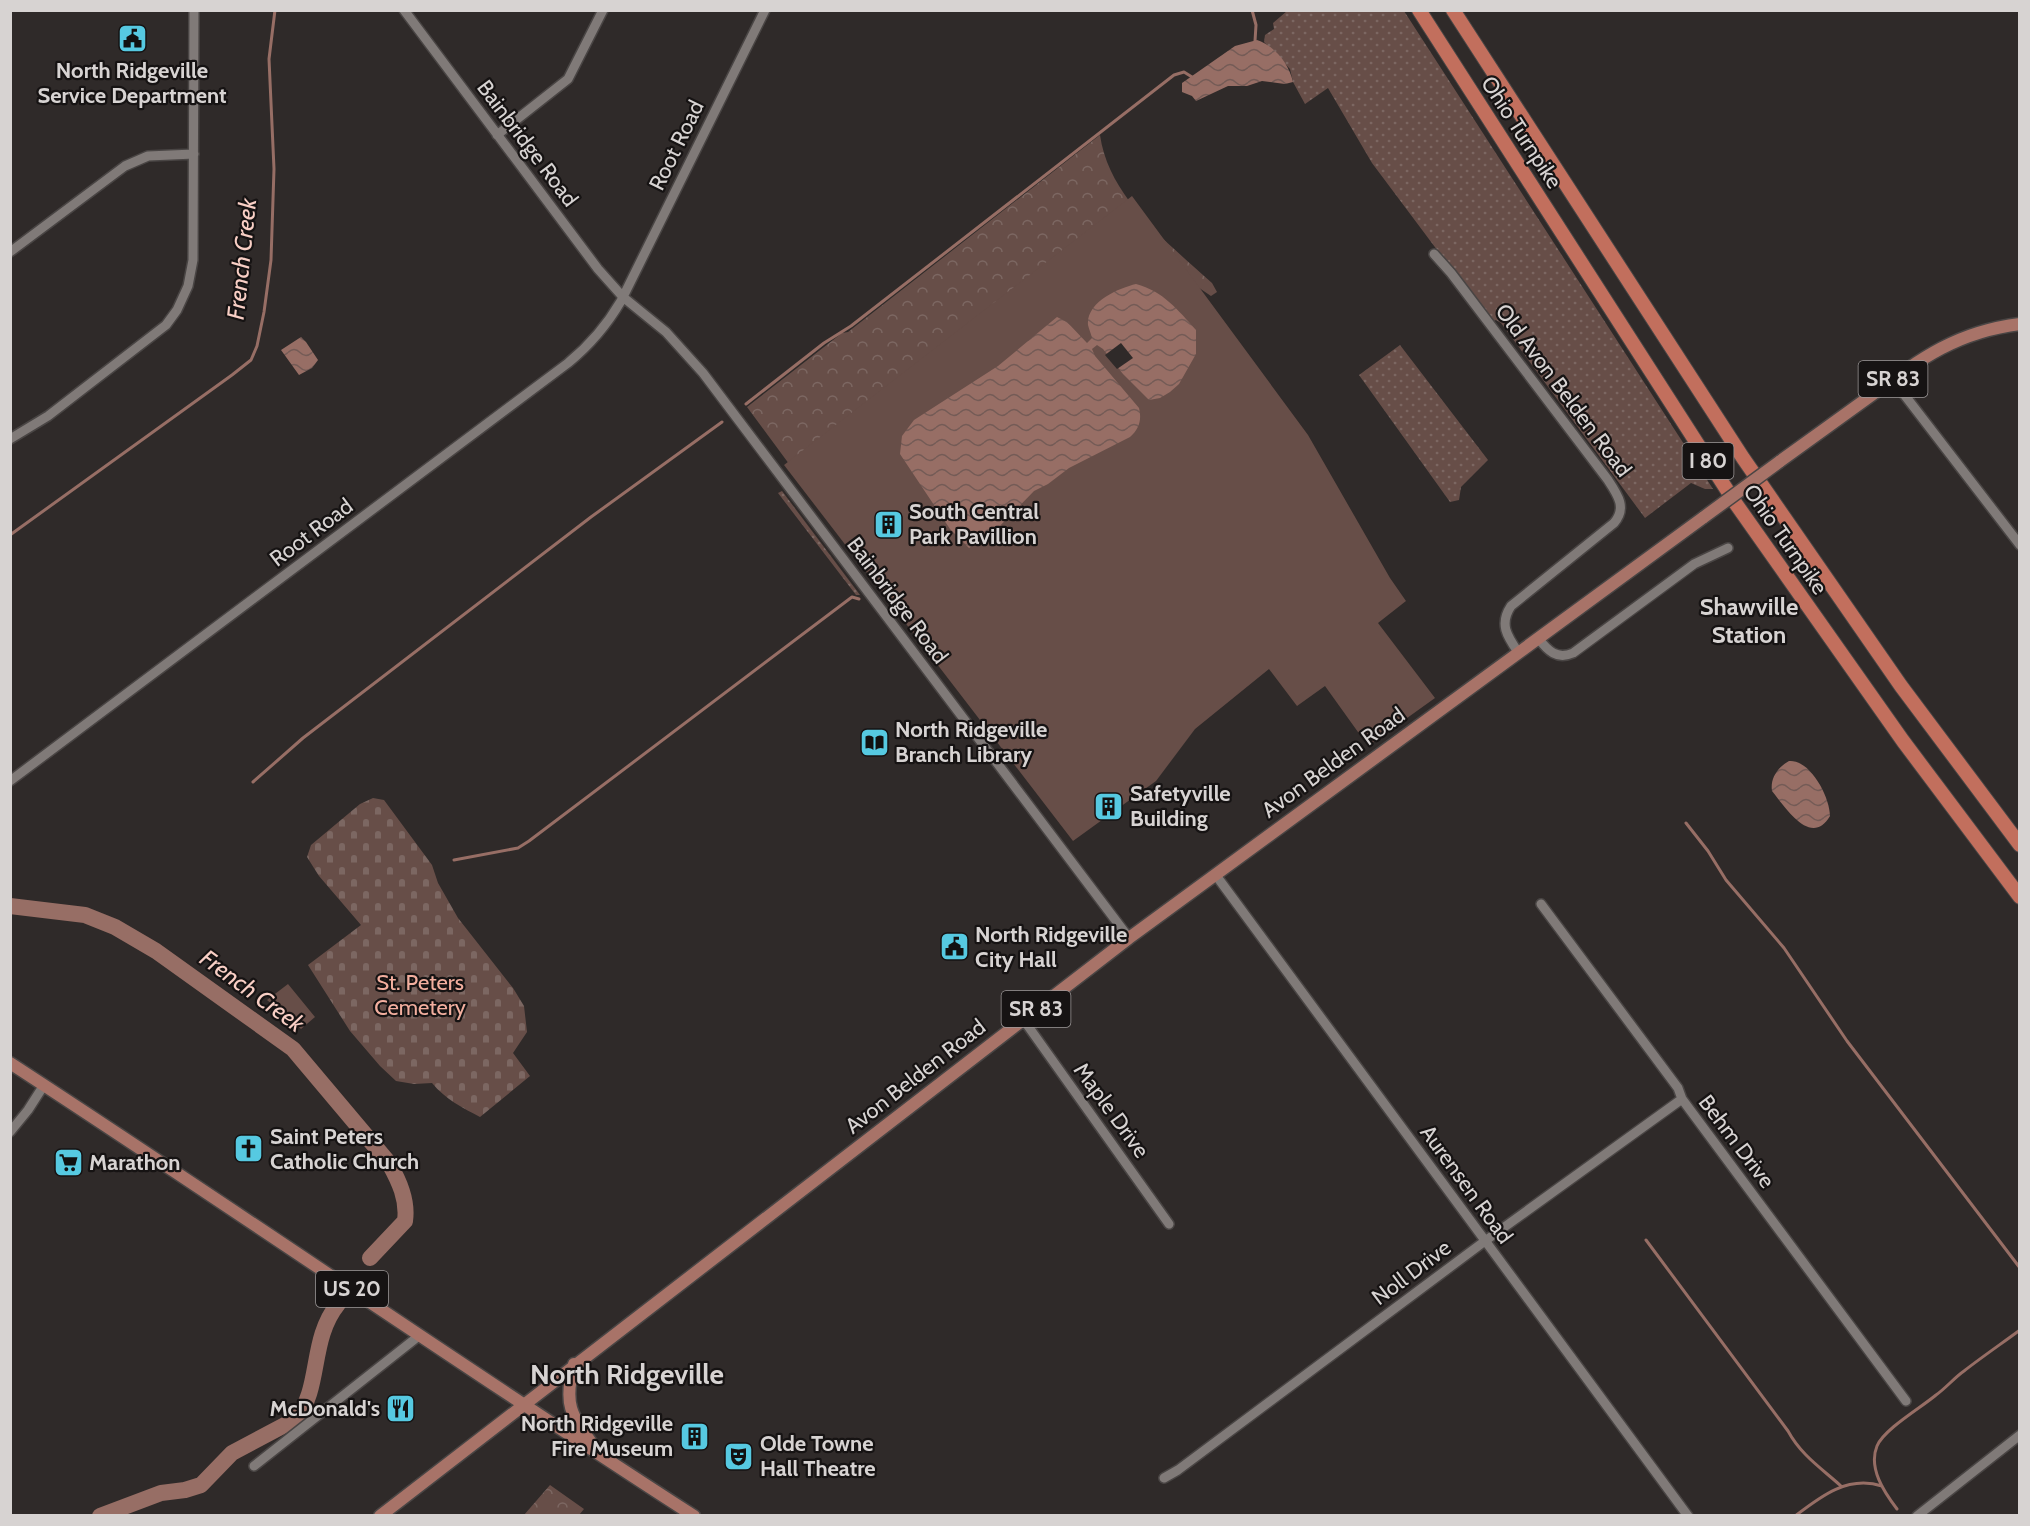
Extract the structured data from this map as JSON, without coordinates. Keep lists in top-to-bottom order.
{
  "streets": {
    "highway": ["Ohio Turnpike", "I 80"],
    "main road": ["SR 83", "Avon Belden Road", "US 20"],
    "street": [
      "Bainbridge Road",
      "Root Road",
      "Old Avon Belden Road",
      "Maple Drive",
      "Behm Drive",
      "Aurensen Road",
      "Noll Drive"
    ]
  },
  "crossings": [
    ["Bainbridge Road", "Root Road"],
    ["Bainbridge Road", "Avon Belden Road"],
    ["Old Avon Belden Road", "Avon Belden Road"],
    ["Avon Belden Road", "Maple Drive"],
    ["Avon Belden Road", "Aurensen Road"],
    ["Avon Belden Road", "US 20"],
    ["Behm Drive", "Noll Drive"],
    ["Aurensen Road", "Noll Drive"]
  ],
  "districts": ["Shawville Station", "North Ridgeville"],
  "water": ["French Creek"],
  "parks": ["St. Peters Cemetery"],
  "places": {
    "public building": ["North Ridgeville Service Department", "North Ridgeville City Hall"],
    "building": ["South Central Park Pavillion", "Safetyville Building", "North Ridgeville Fire Museum"],
    "library": ["North Ridgeville Branch Library"],
    "church": ["Saint Peters Catholic Church"],
    "supermarket": ["Marathon"],
    "restaurant": ["McDonald's"],
    "theatre": ["Olde Towne Hall Theatre"]
  }
}
